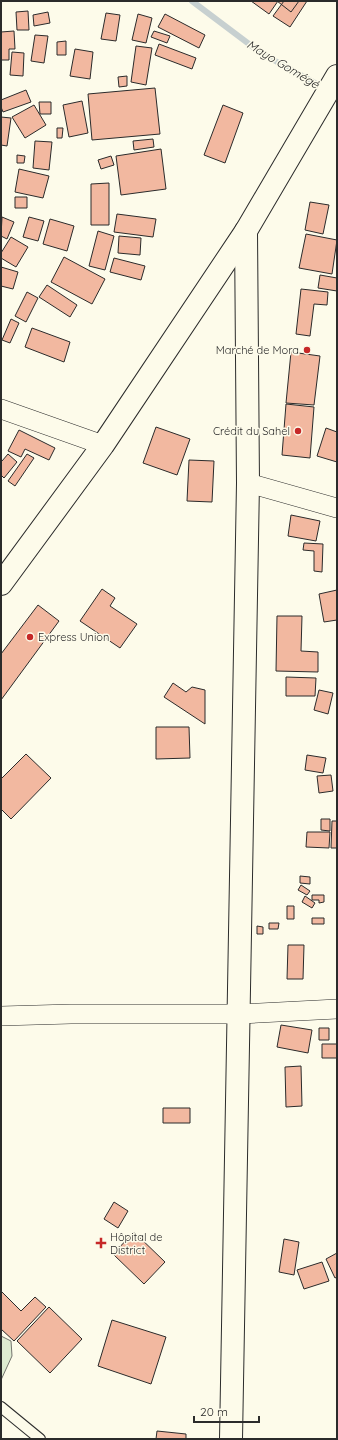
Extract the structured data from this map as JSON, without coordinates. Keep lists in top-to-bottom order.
{
  "water": ["Mayo Gomégé"],
  "places": {
    "other": ["Marché de Mora", "Crédit du Sahel", "Express Union"],
    "health": ["Hôpital de District"]
  },
  "scale_bar": "20 m"
}
